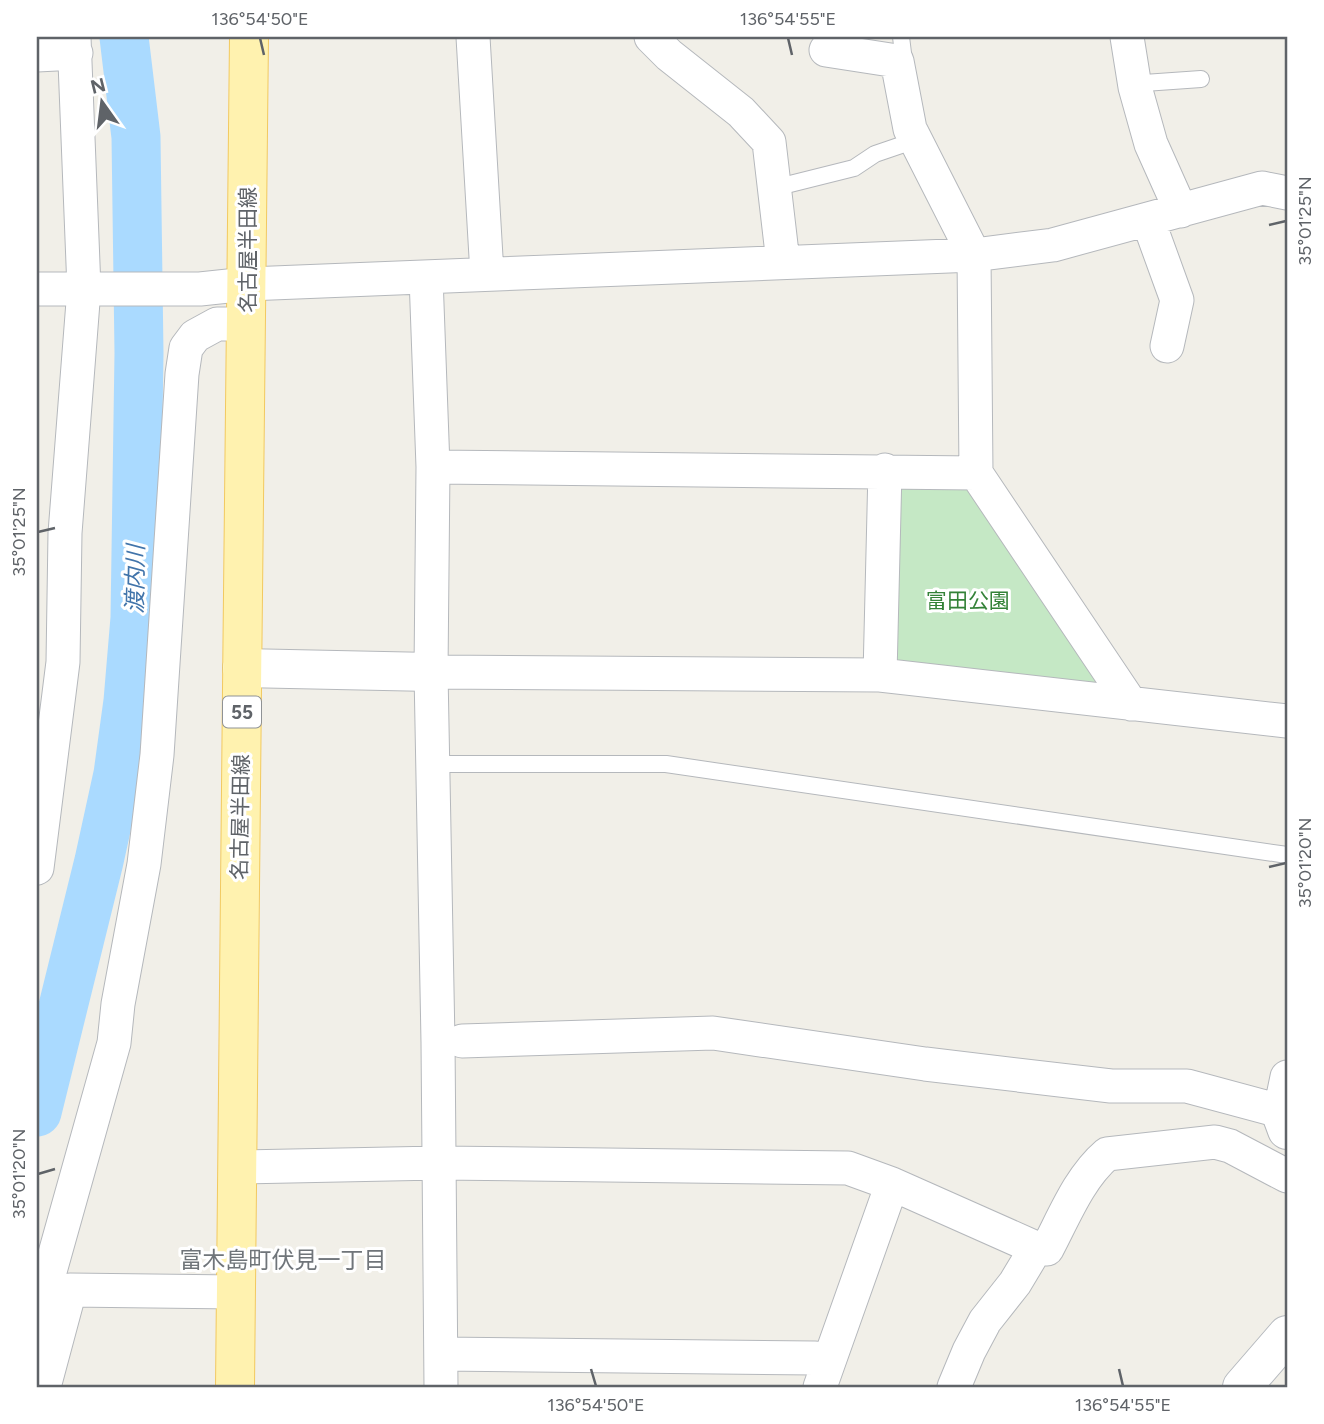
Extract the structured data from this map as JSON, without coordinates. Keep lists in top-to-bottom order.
{
  "streets": {
    "main road": ["名古屋半田線", "55"]
  },
  "districts": ["富木島町伏見一丁目"],
  "water": ["渡内川"],
  "parks": ["富田公園"],
  "north": "top",
  "coordinates": [
    "136°54'50\"E",
    "136°54'55\"E",
    "35°01'25\"N",
    "35°01'20\"N"
  ]
}
